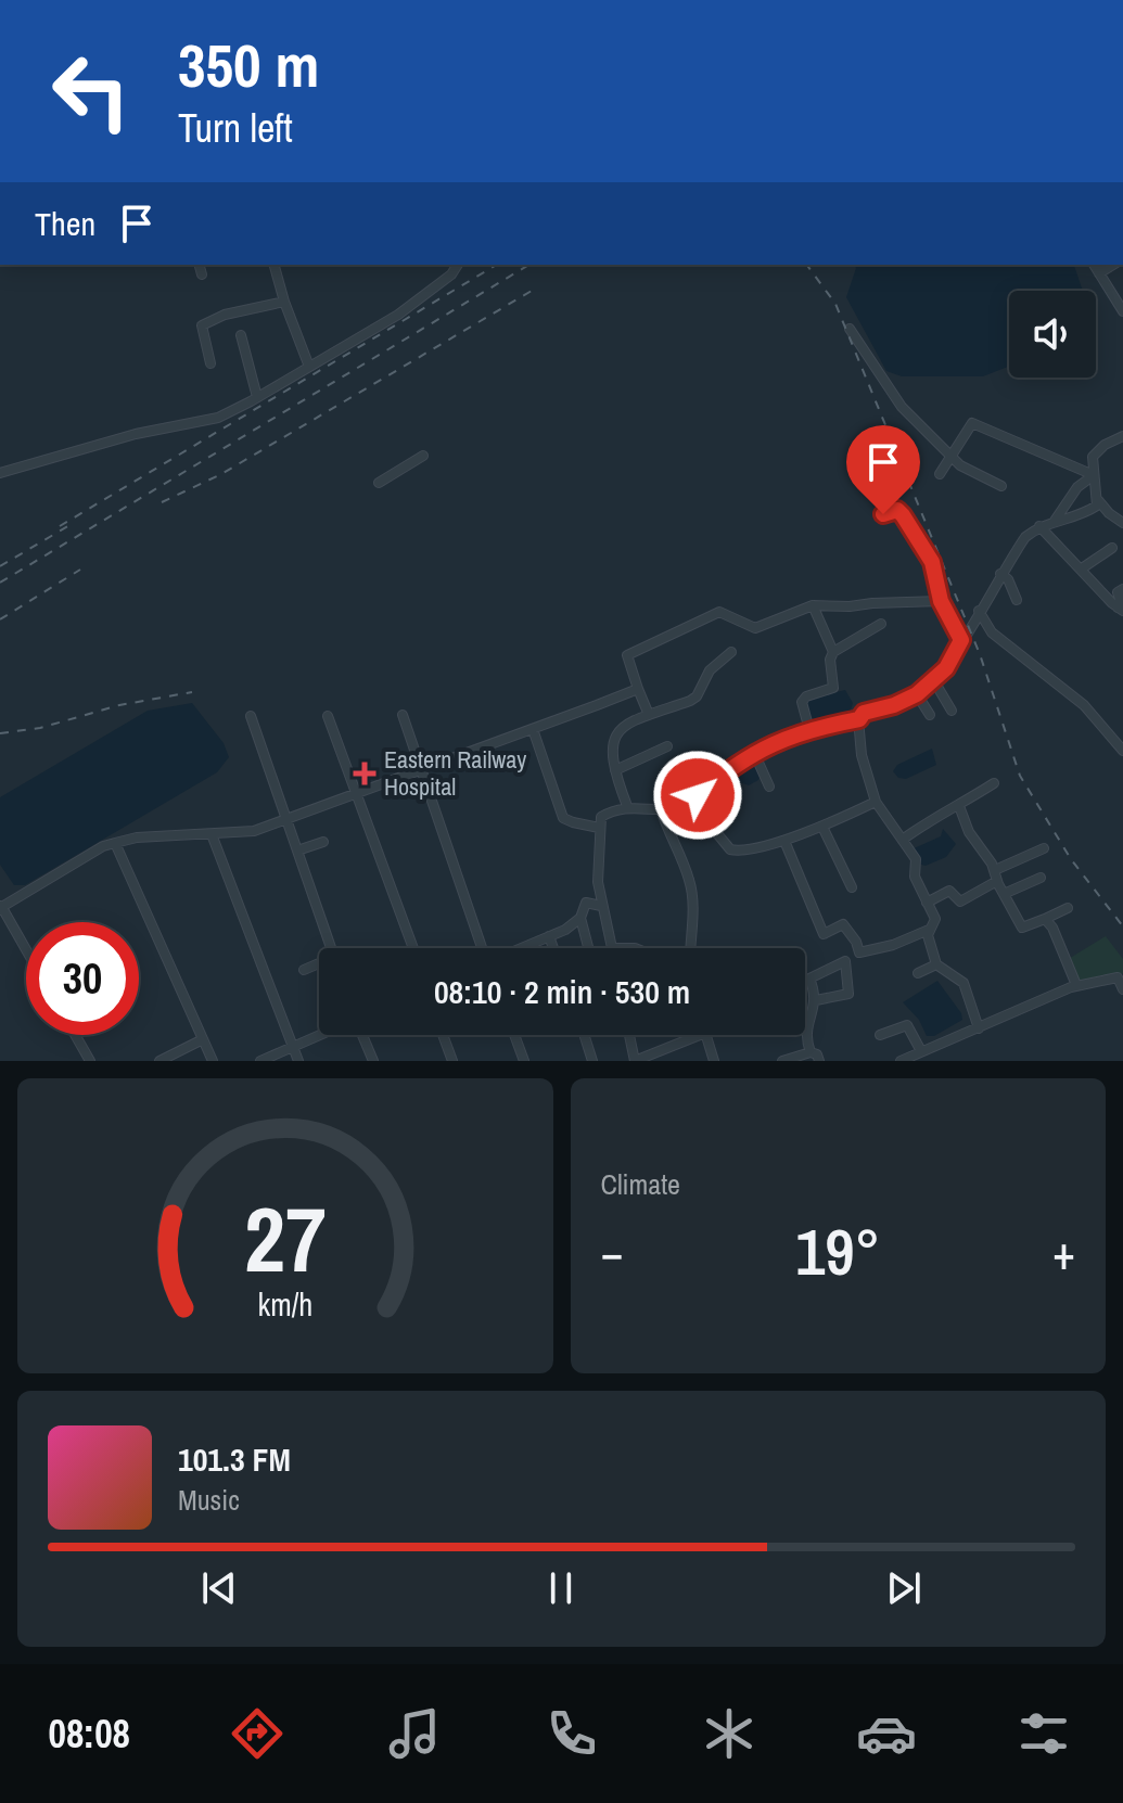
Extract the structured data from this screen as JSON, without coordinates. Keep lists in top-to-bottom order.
{
  "places": {
    "health": ["Eastern Railway Hospital"]
  },
  "page": {
    "turn": ["350 m", "Turn left"],
    "then": "Then",
    "limit": "30",
    "trip": "08:10 · 2 min · 530 m",
    "tile": "Climate",
    "heat": ["−", "19°", "+"],
    "song": ["101.3 FM", "Music"],
    "tabs": "08:08",
    "gauge": ["27", "km/h"]
  }
}
